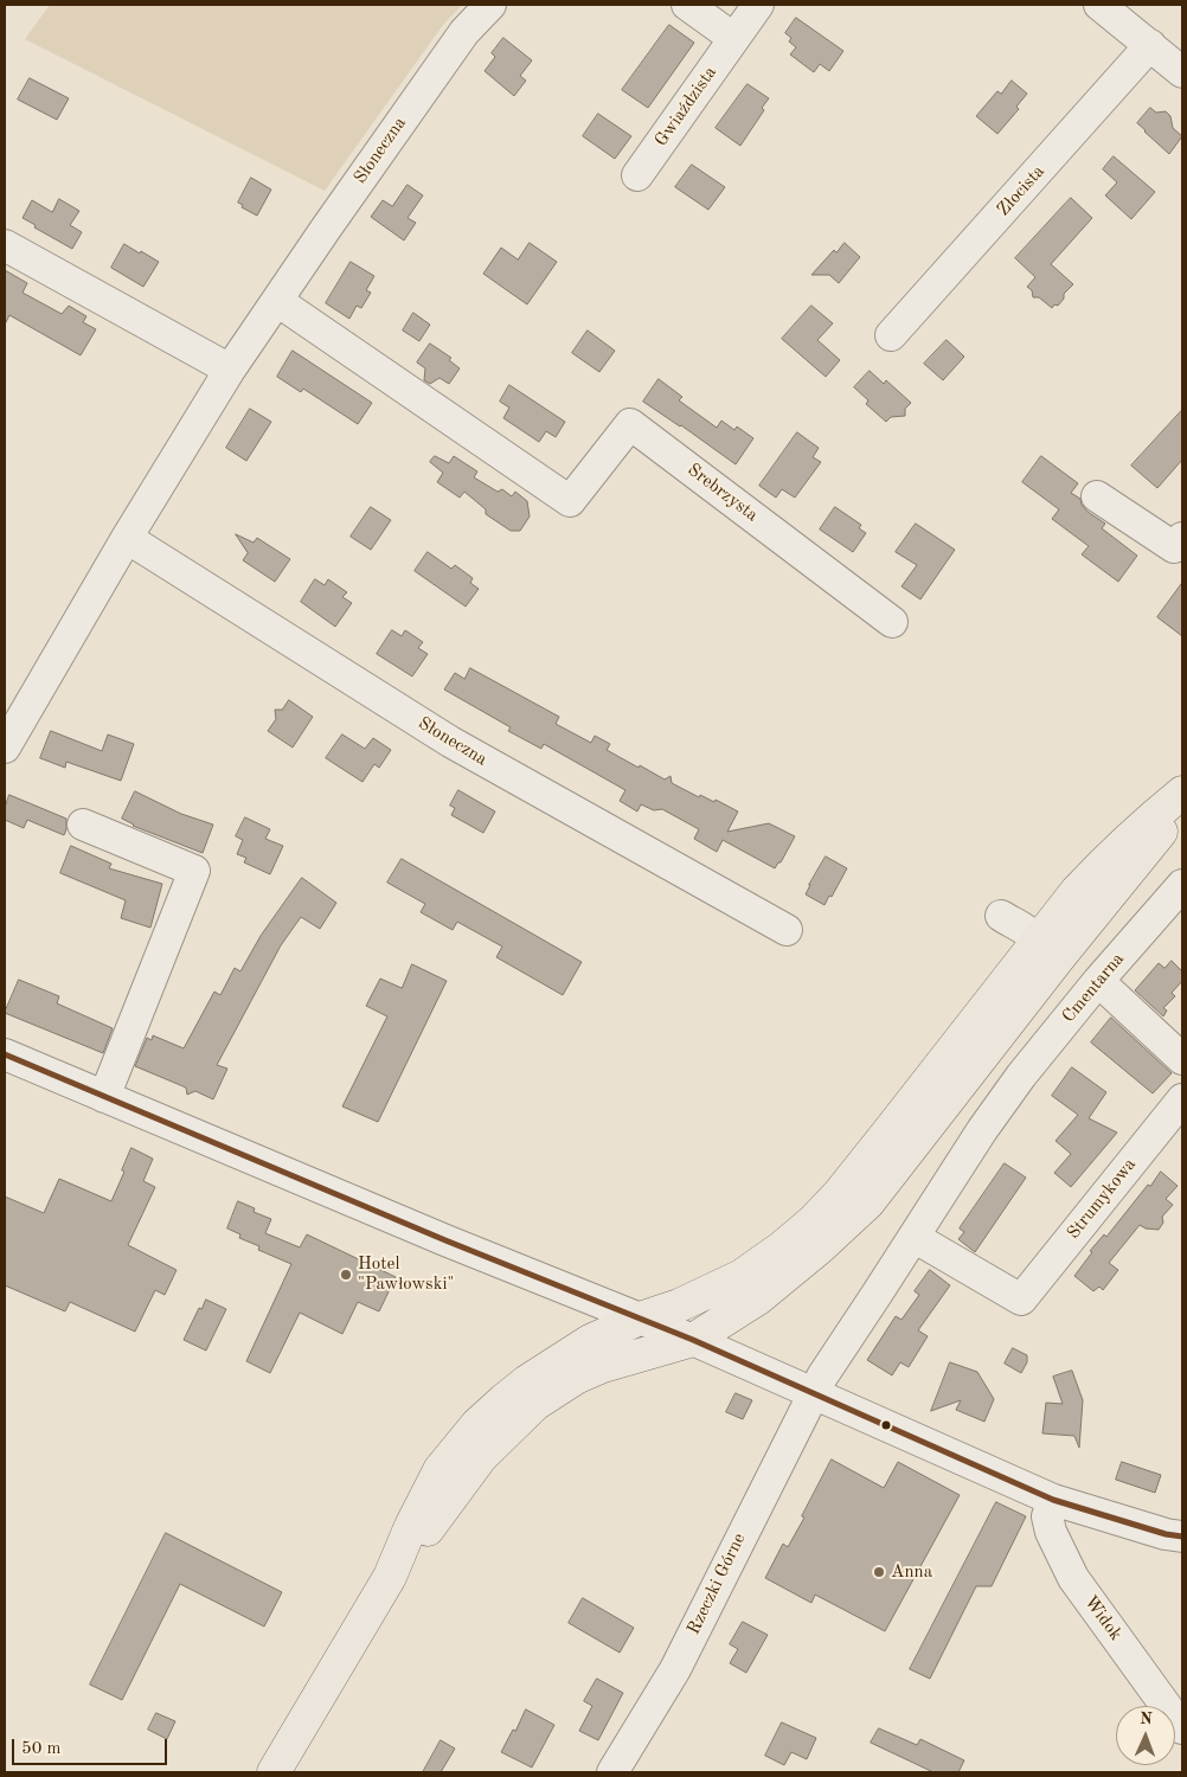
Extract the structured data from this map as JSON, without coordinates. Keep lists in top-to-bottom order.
{
  "streets": {
    "street": [
      "Gwiaździsta",
      "Słoneczna",
      "Złocista",
      "Srebrzysta",
      "Cmentarna",
      "Strumykowa",
      "Rzeczki Górne",
      "Widok"
    ]
  },
  "crossings": [
    ["Słoneczna", "Srebrzysta"],
    ["Cmentarna", "Strumykowa"],
    ["Cmentarna", "Rzeczki Górne"]
  ],
  "places": ["Hotel \"Pawłowski\"", "Anna"],
  "scale_bar": "50 m",
  "north": "top"
}
